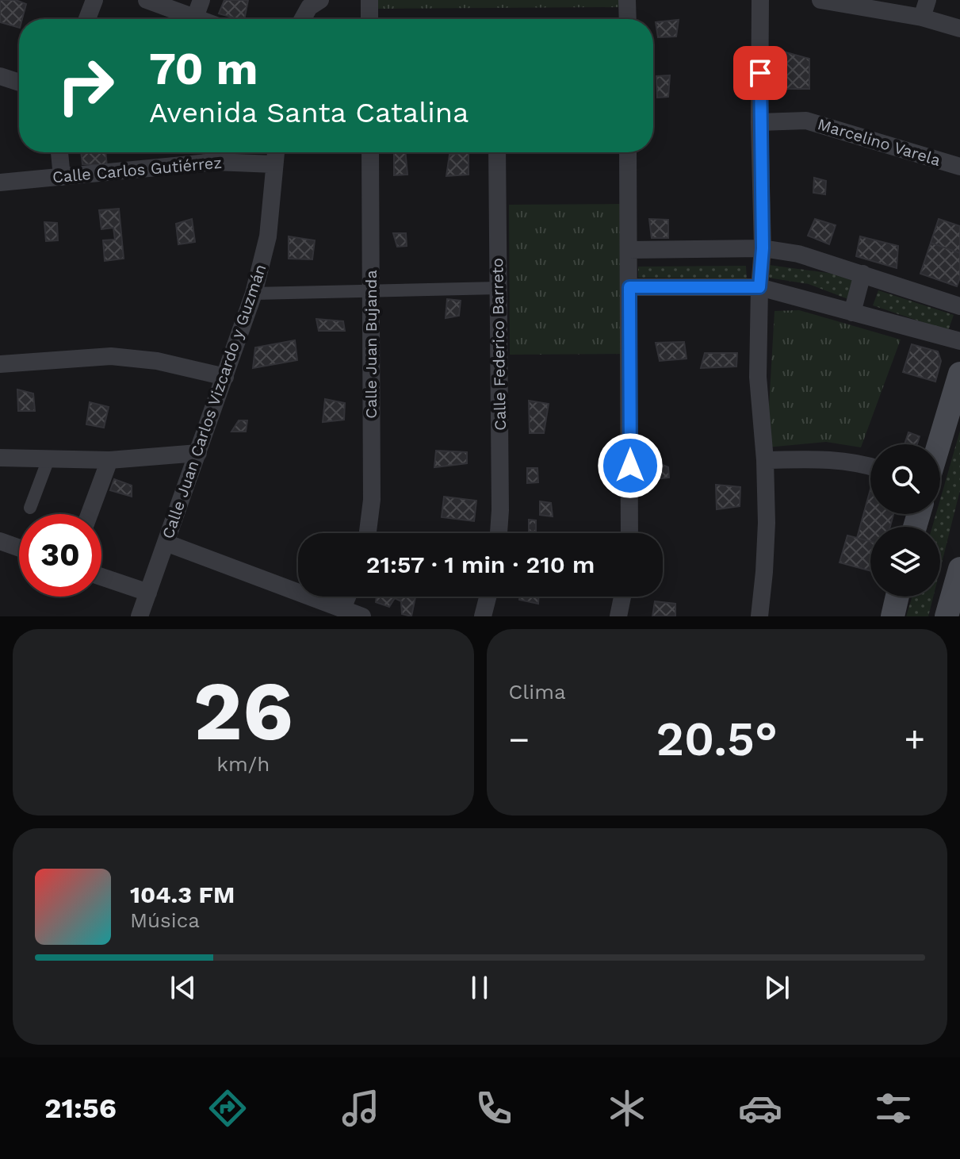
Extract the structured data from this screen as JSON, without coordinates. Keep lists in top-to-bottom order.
{
  "streets": {
    "street": [
      "Marcelino Varela",
      "Calle Carlos Gutiérrez",
      "Calle Juan Bujanda",
      "Calle Federico Barreto",
      "Calle Juan Carlos Vizcardo y Guzmán"
    ]
  },
  "crossings": [
    ["Calle Carlos Gutiérrez", "Calle Juan Carlos Vizcardo y Guzmán"]
  ],
  "page": {
    "turn": ["70 m", "Avenida Santa Catalina"],
    "limit": "30",
    "trip": "21:57 · 1 min · 210 m",
    "tile": [
      ["26", "km/h"],
      "Clima"
    ],
    "heat": ["−", "20.5°", "+"],
    "song": ["104.3 FM", "Música"],
    "tabs": "21:56"
  }
}
